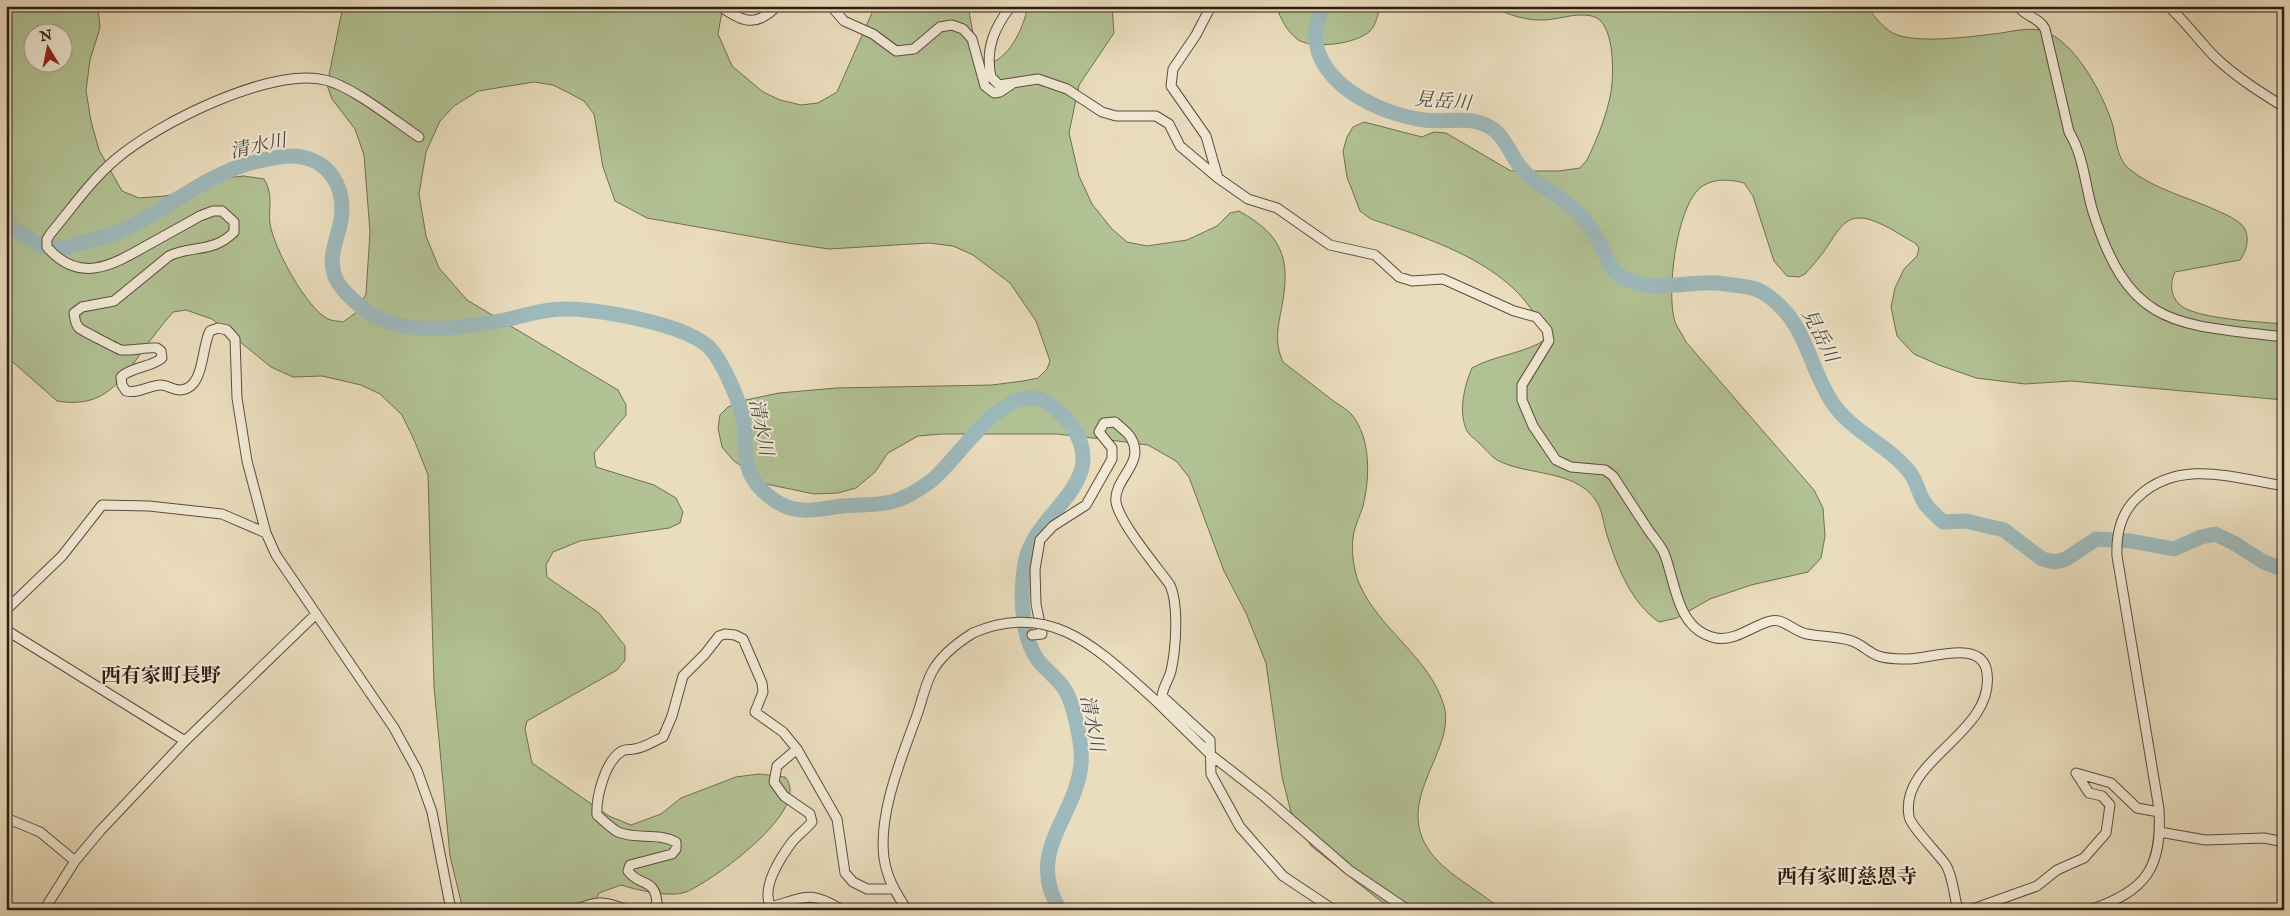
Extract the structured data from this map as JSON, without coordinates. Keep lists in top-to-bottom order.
{
  "districts": ["西有家町長野", "西有家町慈恩寺"],
  "water": ["見岳川", "清水川"],
  "north": "top"
}
